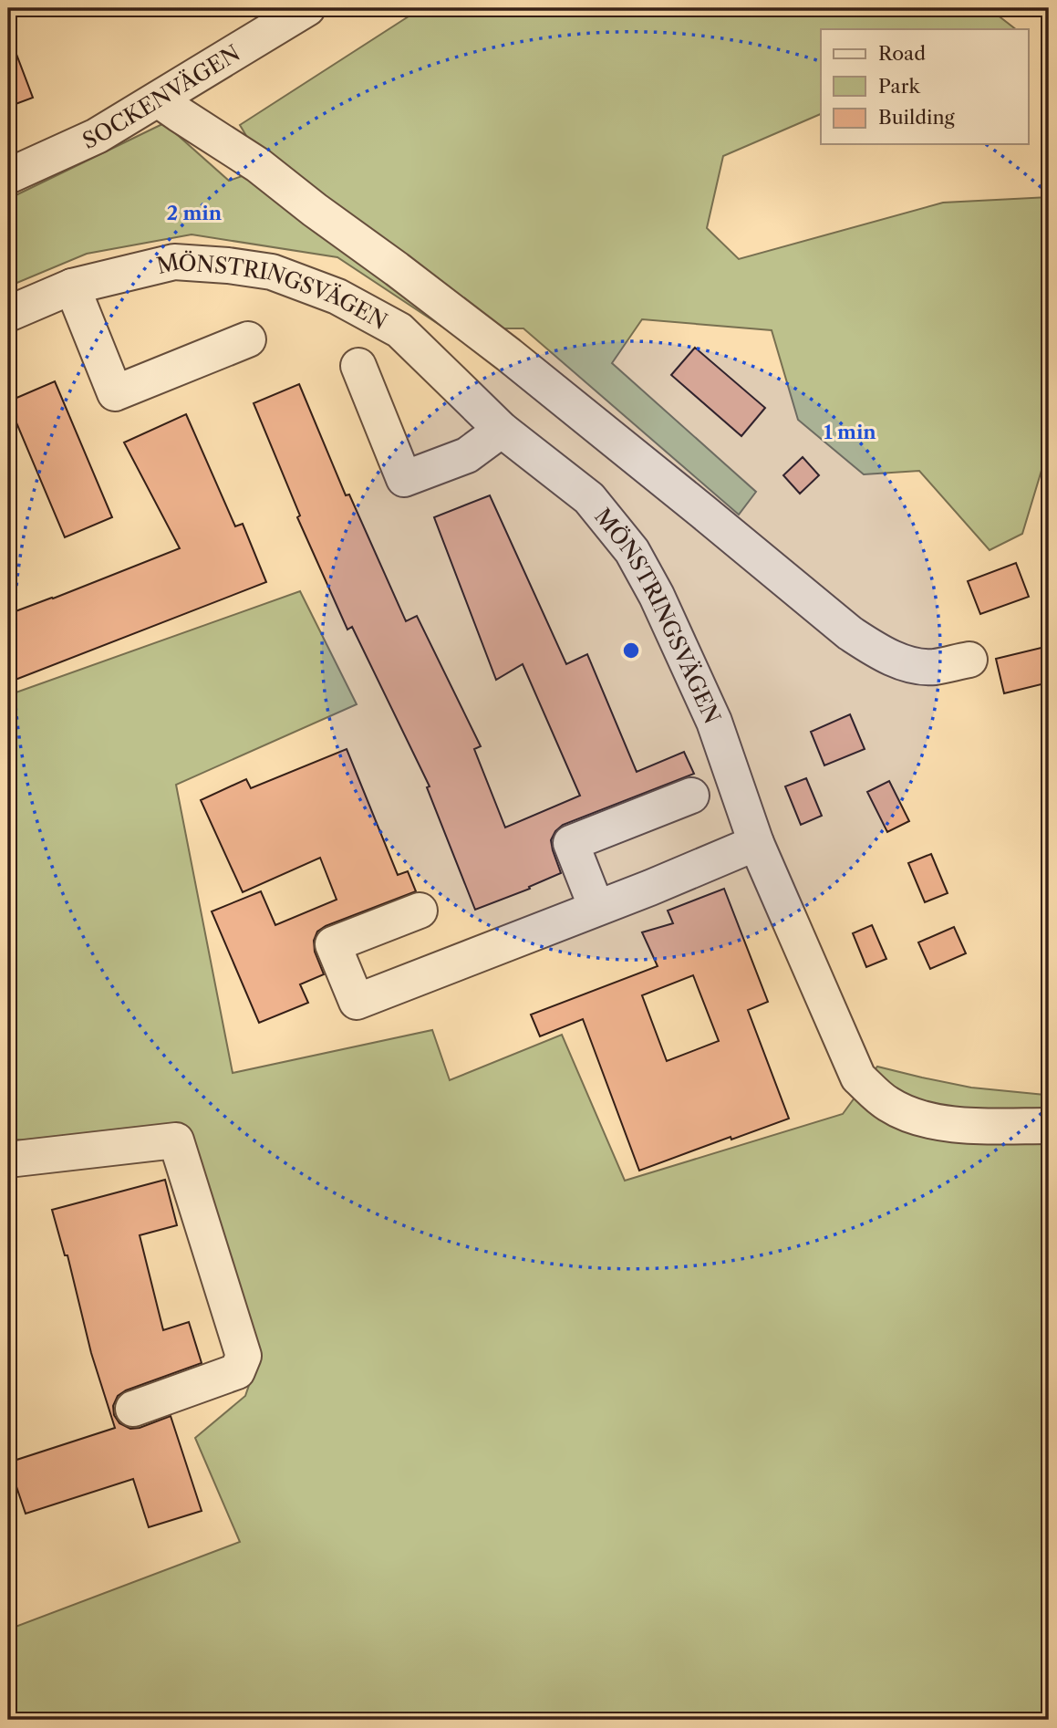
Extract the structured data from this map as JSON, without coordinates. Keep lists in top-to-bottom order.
{
  "streets": {
    "street": ["SOCKENVÄGEN", "MÖNSTRINGSVÄGEN"]
  },
  "legend": ["Road", "Park", "Building"],
  "rings": ["2 min", "1 min"]
}
